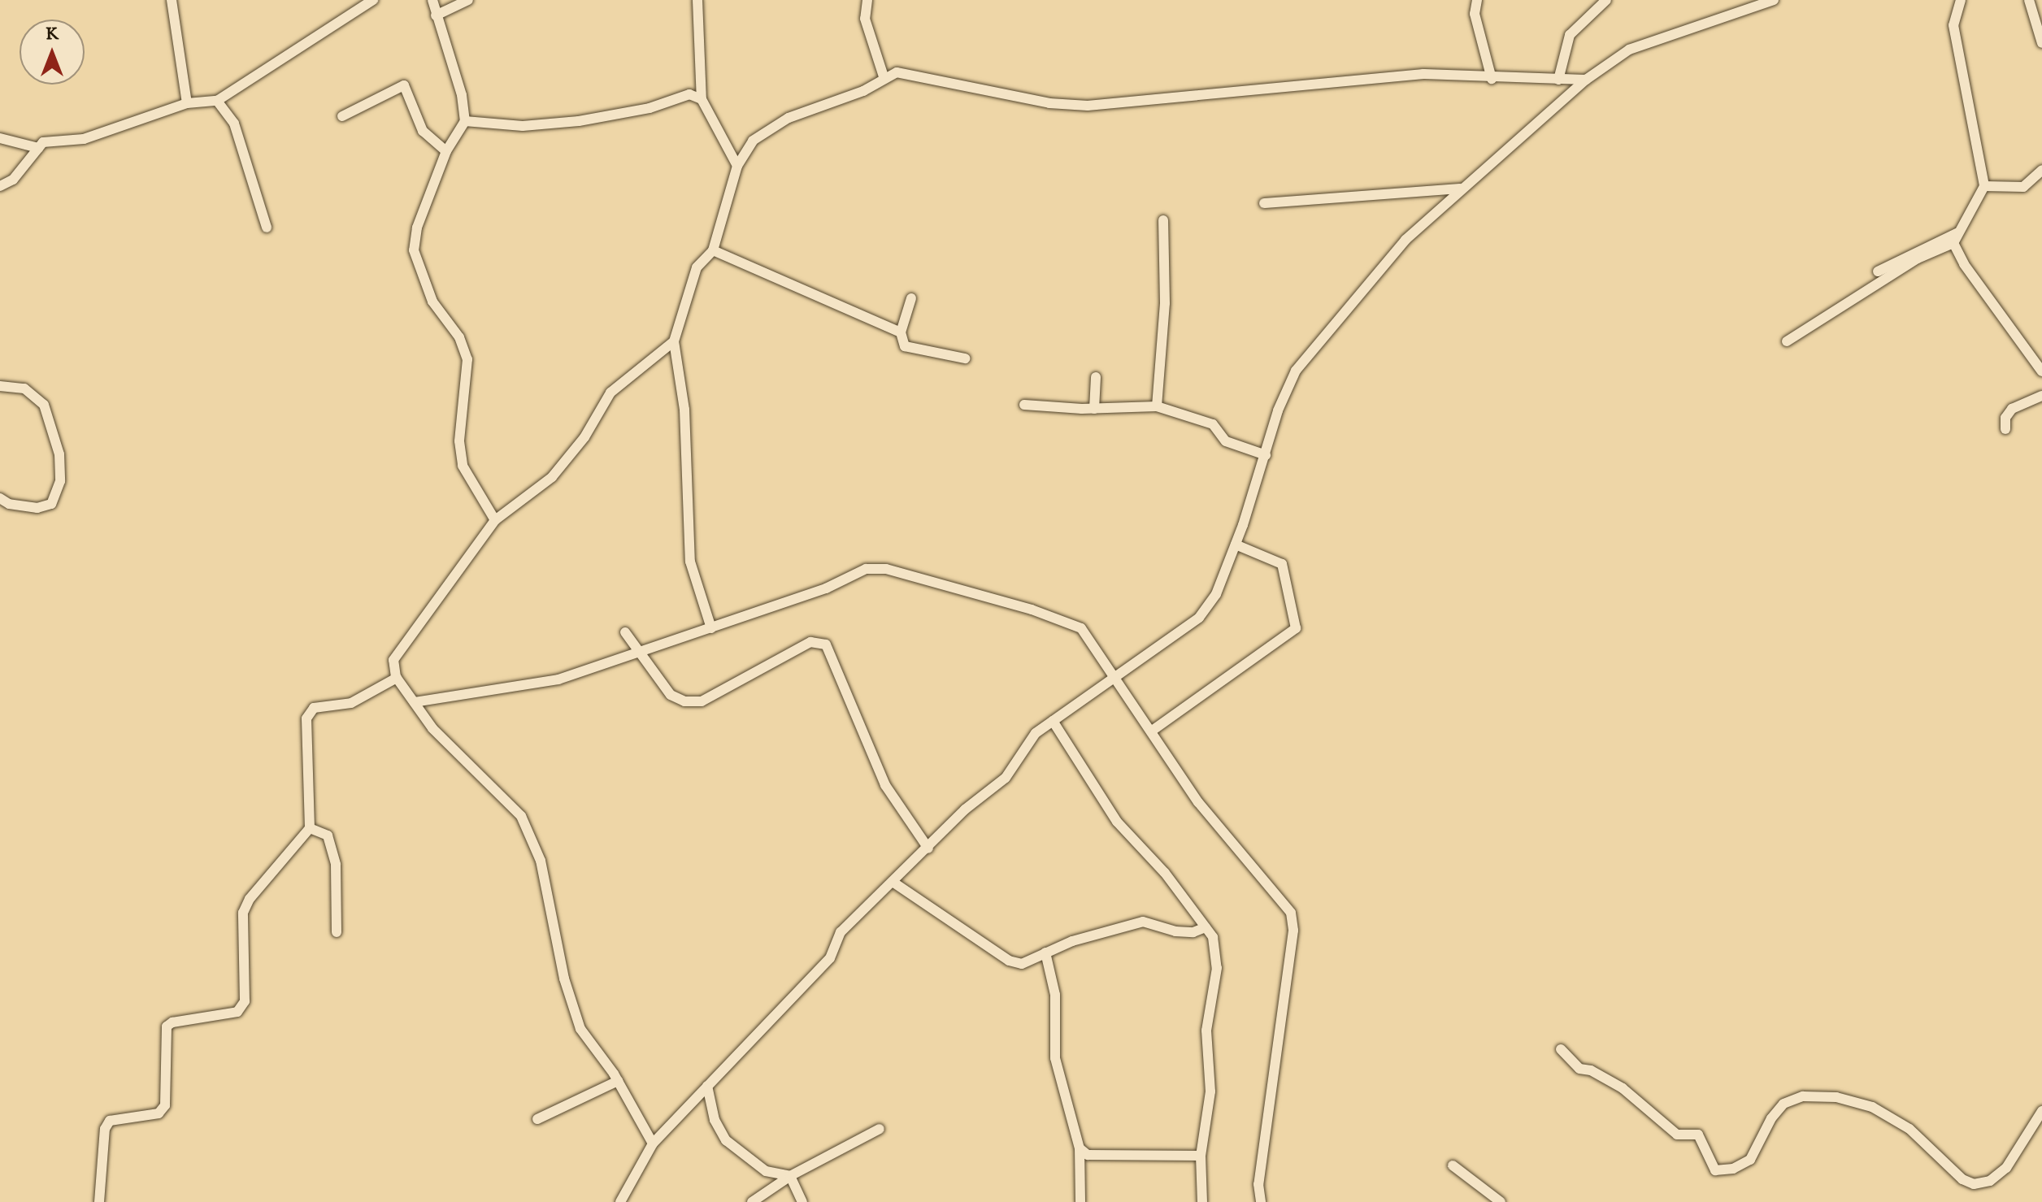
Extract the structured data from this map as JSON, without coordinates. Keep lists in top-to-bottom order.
{
  "north": "top"
}
